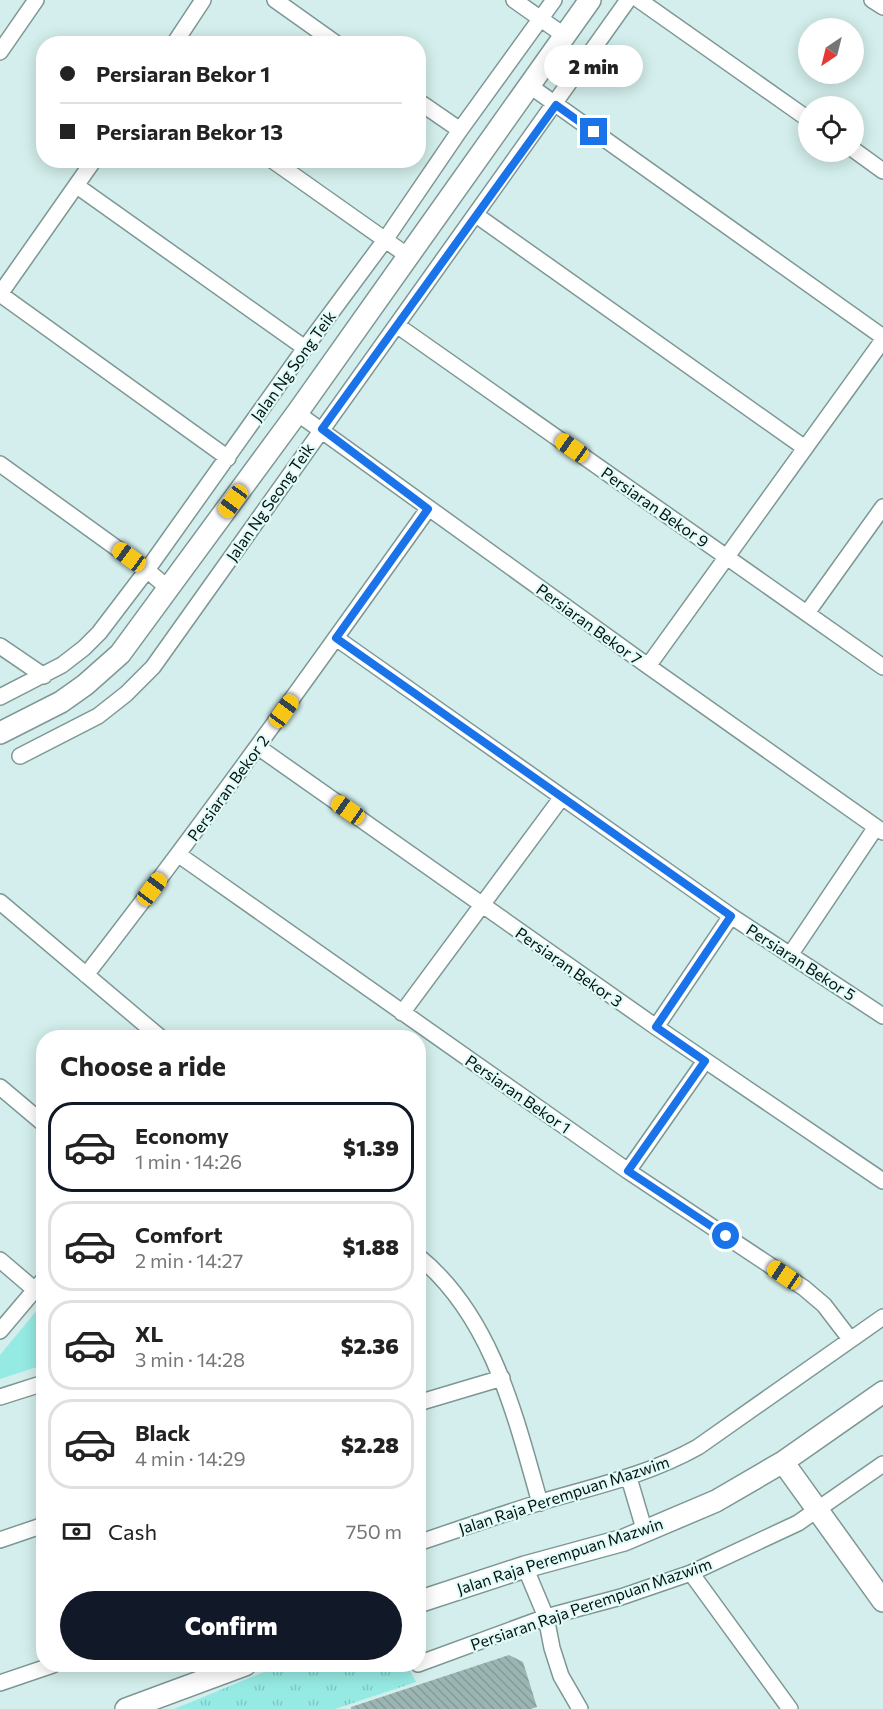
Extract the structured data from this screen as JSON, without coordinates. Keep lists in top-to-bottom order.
{
  "streets": {
    "main road": ["Jalan Ng Seong Teik", "Jalan Raja Perempuan Mazwin"],
    "street": [
      "Jalan Ng Song Teik",
      "Persiaran Bekor 9",
      "Persiaran Bekor 7",
      "Persiaran Bekor 2",
      "Persiaran Bekor 5",
      "Persiaran Bekor 3",
      "Persiaran Bekor 1",
      "Jalan Raja Perempuan Mazwim",
      "Persiaran Raja Perempuan Mazwim"
    ]
  },
  "crossings": [
    ["Jalan Ng Seong Teik", "Persiaran Bekor 9"],
    ["Jalan Ng Seong Teik", "Persiaran Bekor 7"],
    ["Persiaran Bekor 7", "Persiaran Bekor 2"],
    ["Persiaran Bekor 2", "Persiaran Bekor 5"],
    ["Persiaran Bekor 2", "Persiaran Bekor 3"],
    ["Persiaran Bekor 2", "Persiaran Bekor 1"],
    ["Persiaran Bekor 1", "Jalan Raja Perempuan Mazwim"]
  ],
  "north": "bottom left",
  "page": {
    "banner": ["Persiaran Bekor 1", "Persiaran Bekor 13"],
    "bubble": "2 min",
    "heading": "Choose a ride",
    "list": [
      {
        "name": "Economy",
        "note": "1 min · 14:26",
        "value": "$1.39"
      },
      {
        "name": "Comfort",
        "note": "2 min · 14:27",
        "value": "$1.88"
      },
      {
        "name": "XL",
        "note": "3 min · 14:28",
        "value": "$2.36"
      },
      {
        "name": "Black",
        "note": "4 min · 14:29",
        "value": "$2.28"
      }
    ],
    "pay": ["Cash", "750 m"],
    "buttons": "Confirm"
  }
}
